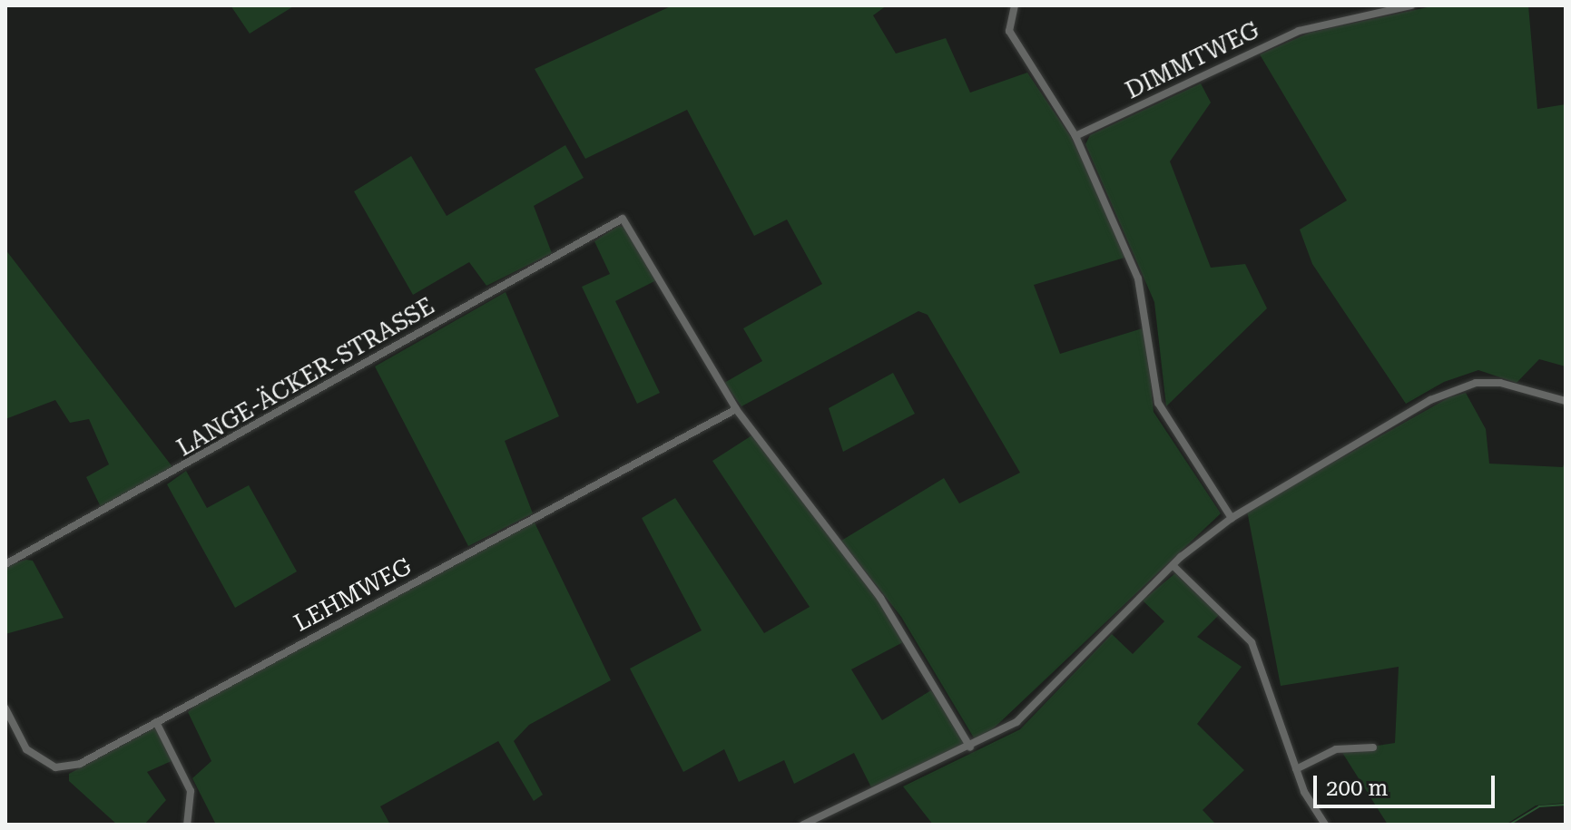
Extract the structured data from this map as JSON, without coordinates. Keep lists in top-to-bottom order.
{
  "streets": {
    "street": ["DIMMTWEG", "LANGE-ÄCKER-STRASSE", "LEHMWEG"]
  },
  "crossings": [
    ["LANGE-ÄCKER-STRASSE", "LEHMWEG"]
  ],
  "scale_bar": "200 m"
}
